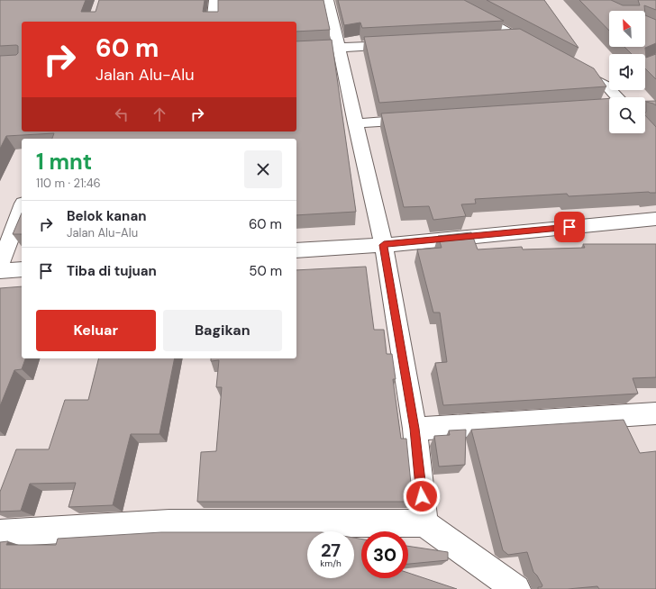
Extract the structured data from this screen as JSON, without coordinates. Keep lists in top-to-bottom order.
{
  "north": "top left",
  "page": {
    "turn": ["60 m", "Jalan Alu-Alu"],
    "heading": ["1 mnt", "110 m · 21:46"],
    "list": [
      {
        "name": "Belok kanan",
        "note": "Jalan Alu-Alu",
        "value": "60 m"
      },
      {
        "name": "Tiba di tujuan",
        "value": "50 m"
      }
    ],
    "buttons": ["Keluar", "Bagikan"],
    "speed": "27 km/h",
    "limit": "30"
  }
}
